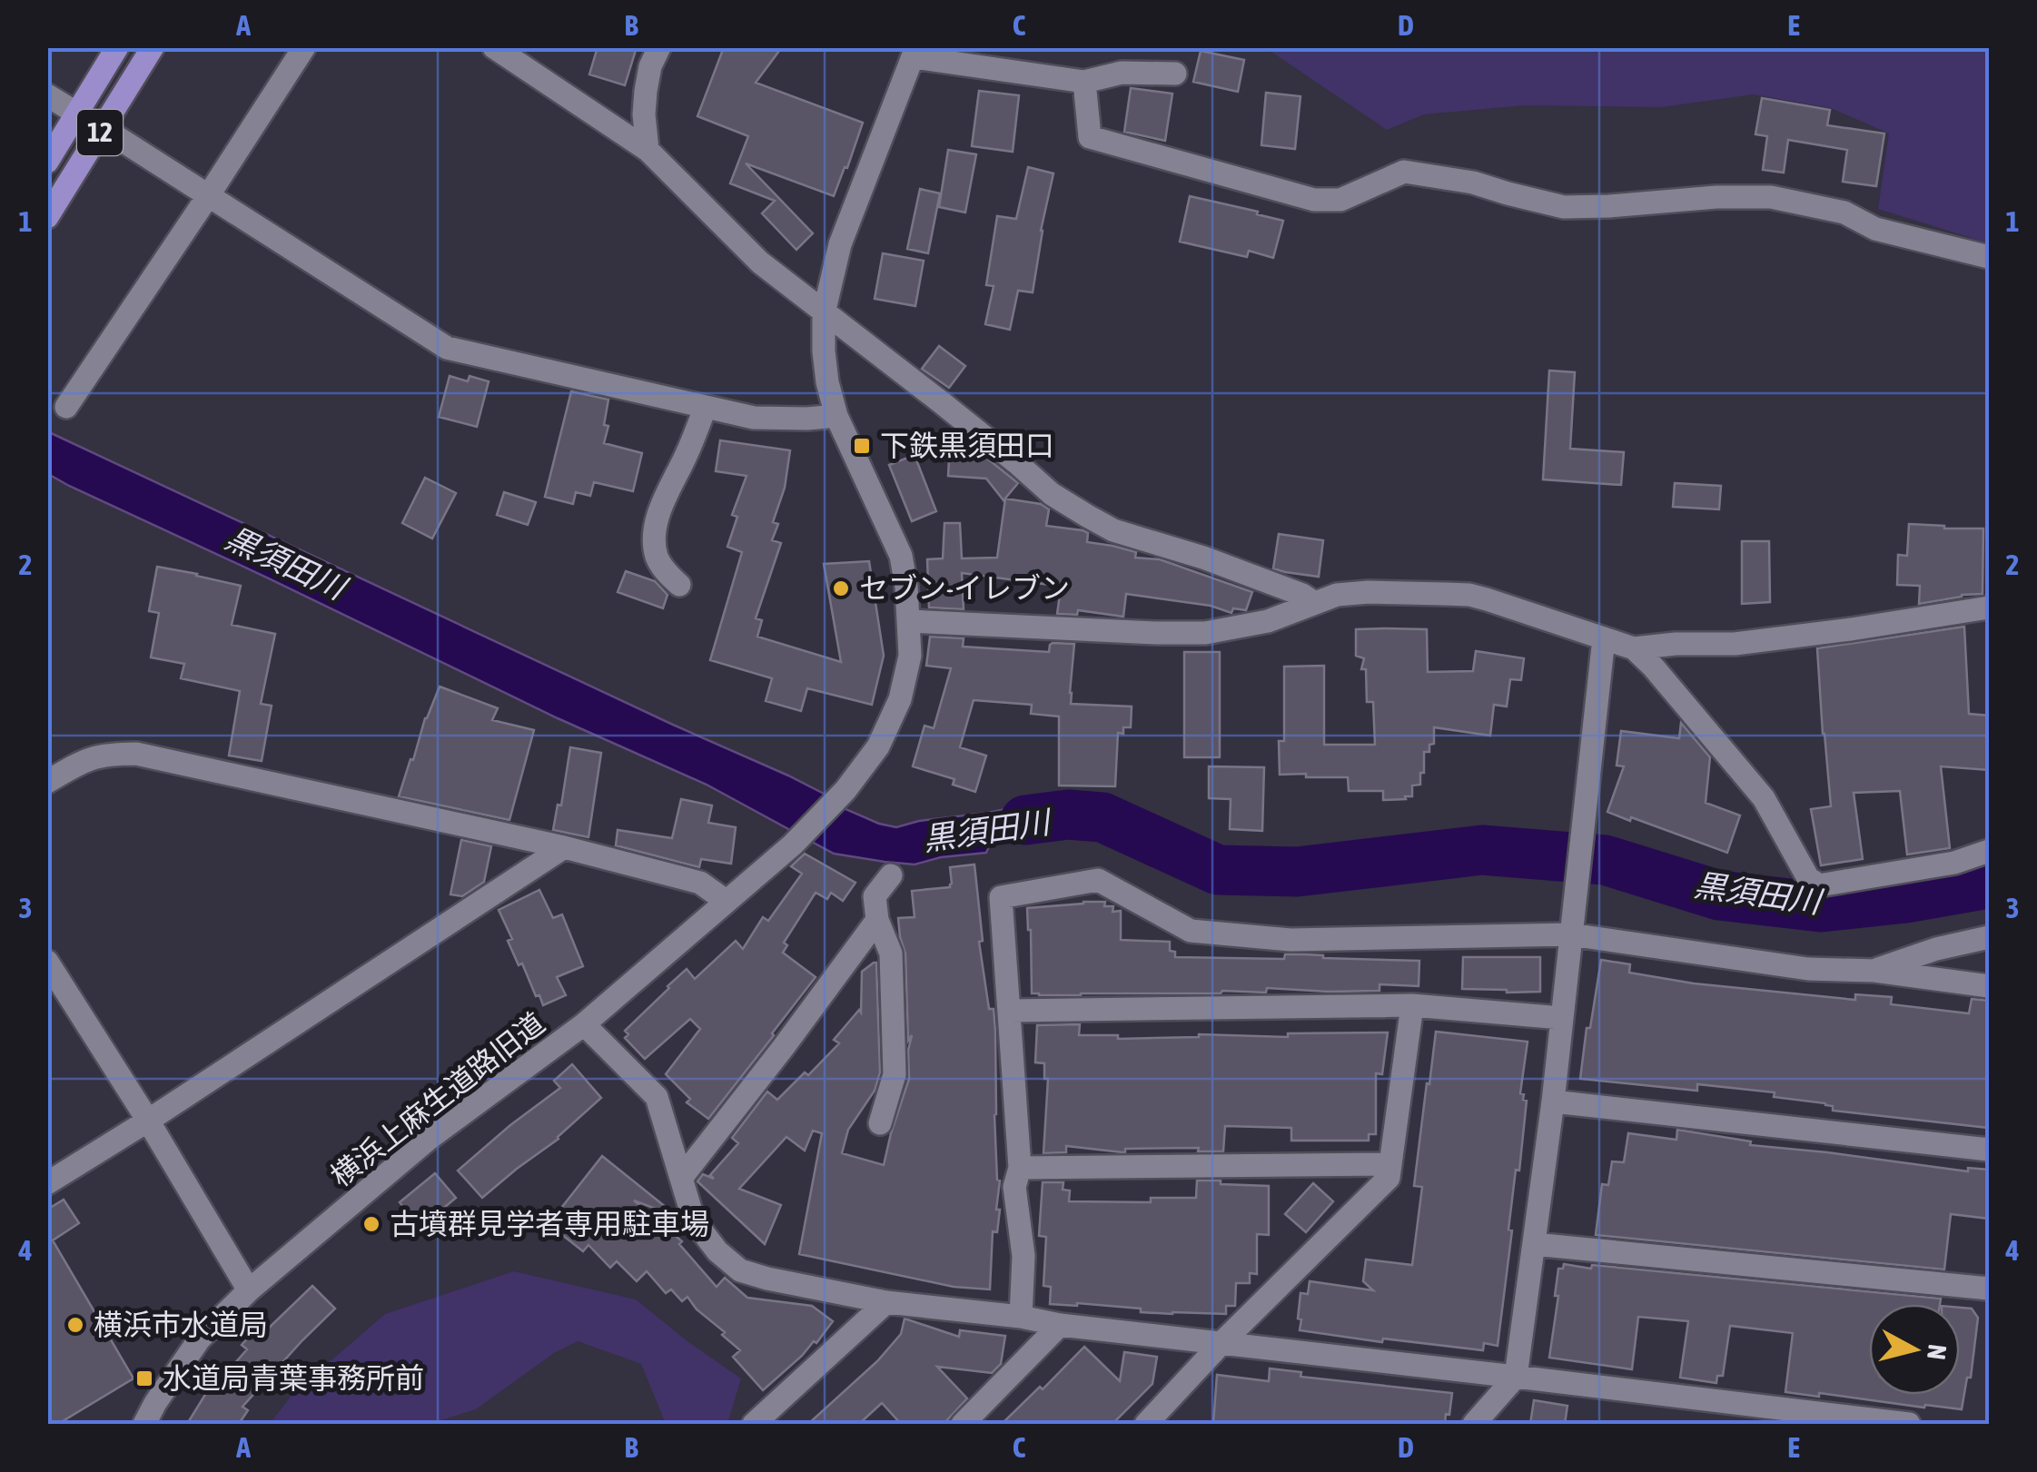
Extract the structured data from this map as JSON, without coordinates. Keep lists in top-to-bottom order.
{
  "streets": {
    "main road": ["12"],
    "street": ["横浜上麻生道路旧道"]
  },
  "water": ["黒須田川"],
  "places": {
    "transit": ["下鉄黒須田口", "水道局青葉事務所前"],
    "other": ["セブン-イレブン", "古墳群見学者専用駐車場", "横浜市水道局"]
  },
  "north": "right",
  "grid": {
    "columns": [
      "A",
      "B",
      "C",
      "D",
      "E"
    ],
    "rows": [
      "1",
      "2",
      "3",
      "4"
    ]
  }
}
